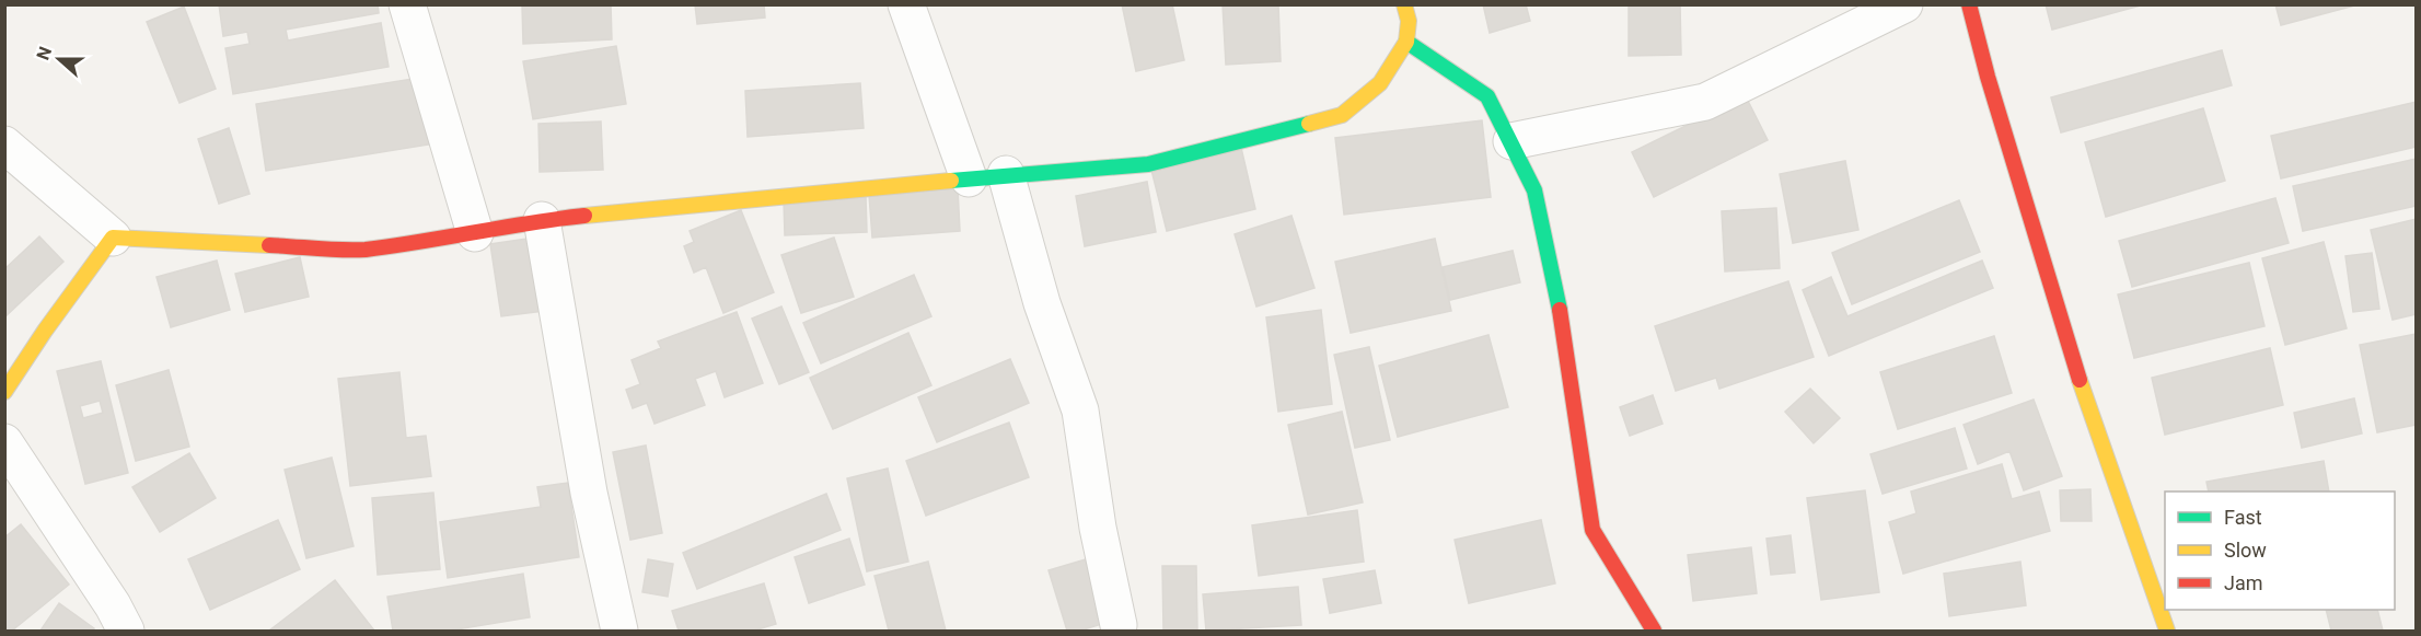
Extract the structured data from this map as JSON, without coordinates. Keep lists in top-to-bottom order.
{
  "legend": ["Fast", "Slow", "Jam"],
  "north": "left"
}
